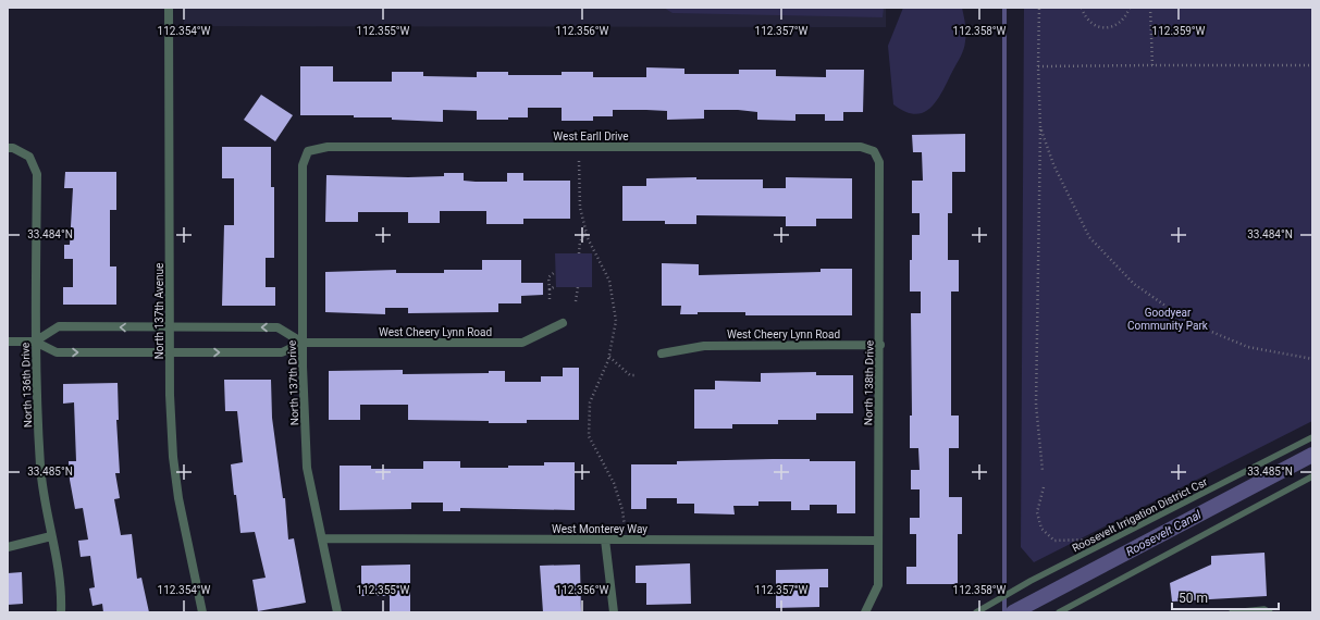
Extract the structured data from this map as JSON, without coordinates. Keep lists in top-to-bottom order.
{
  "streets": {
    "street": [
      "West Earll Drive",
      "North 137th Avenue",
      "West Cheery Lynn Road",
      "North 137th Drive",
      "North 138th Drive",
      "North 136th Drive",
      "West Monterey Way"
    ],
    "lane": ["Roosevelt Irrigation District Csr"]
  },
  "crossings": [
    ["West Earll Drive", "North 137th Drive"],
    ["West Earll Drive", "North 138th Drive"],
    ["North 137th Avenue", "West Cheery Lynn Road"],
    ["West Cheery Lynn Road", "North 137th Drive"],
    ["West Cheery Lynn Road", "North 138th Drive"],
    ["West Cheery Lynn Road", "North 136th Drive"],
    ["North 137th Drive", "West Monterey Way"],
    ["North 138th Drive", "West Monterey Way"]
  ],
  "water": ["Roosevelt Canal"],
  "parks": ["Goodyear Community Park"],
  "scale_bar": "50 m",
  "coordinates": [
    "112.354°W",
    "112.355°W",
    "112.356°W",
    "112.357°W",
    "112.358°W",
    "112.359°W",
    "33.484°N",
    "33.485°N"
  ]
}
